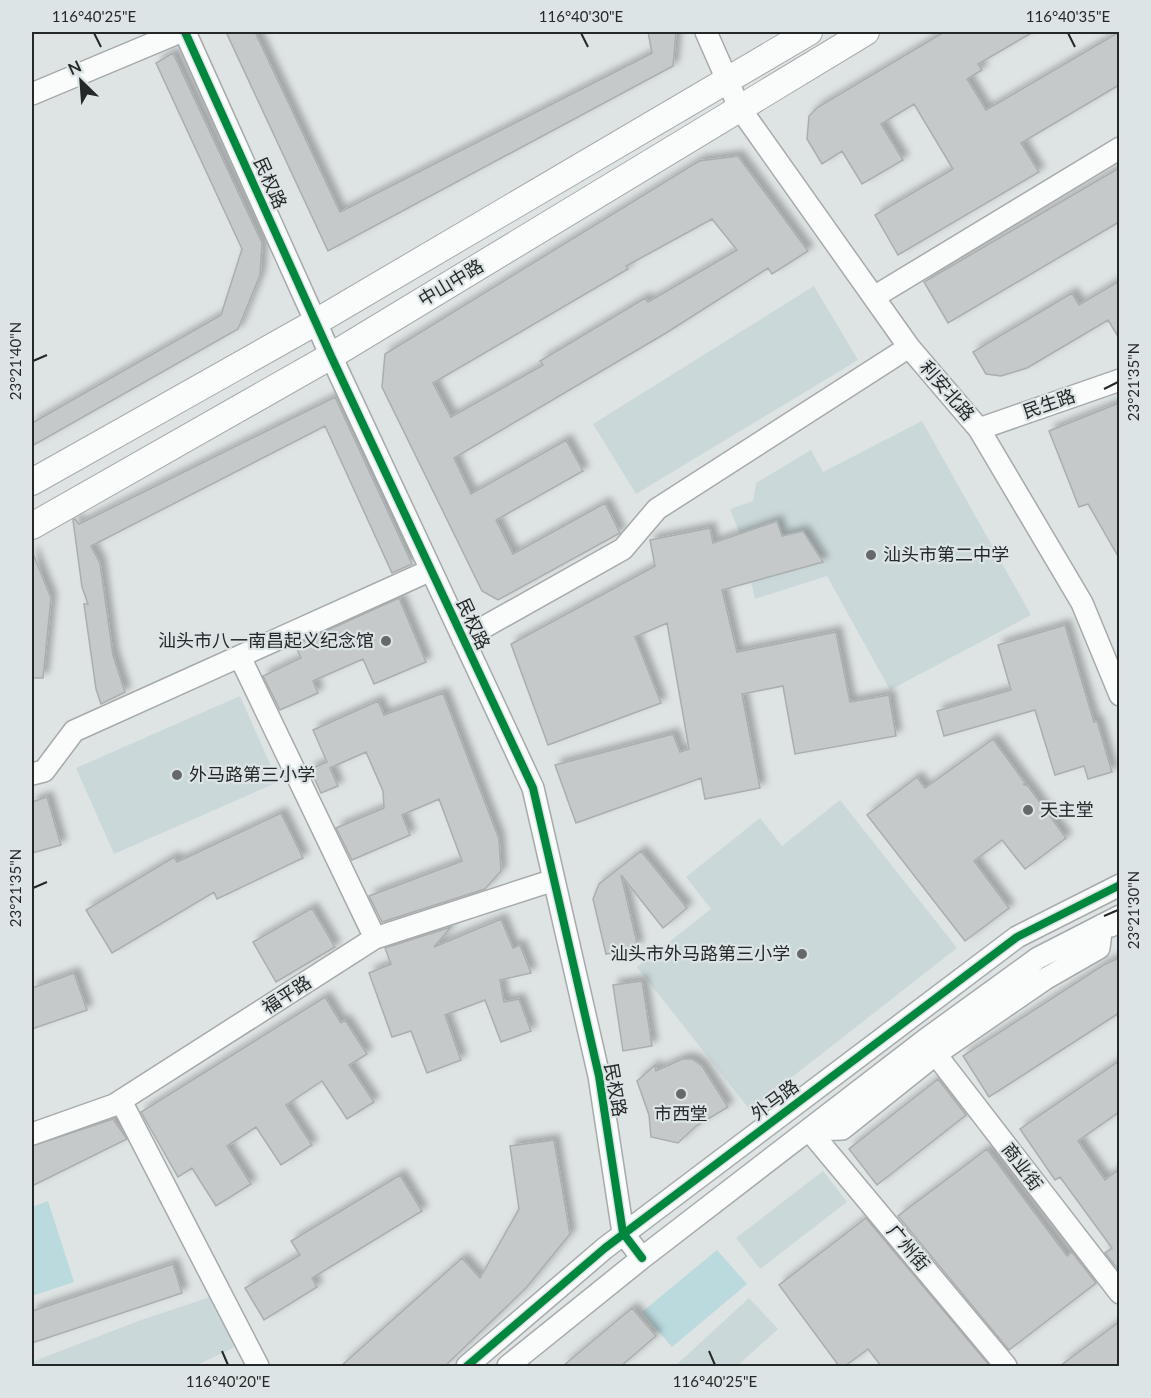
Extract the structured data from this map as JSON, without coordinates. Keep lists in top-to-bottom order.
{
  "streets": {
    "main road": ["中山中路"],
    "street": [
      "民权路",
      "利安北路",
      "民生路",
      "福平路",
      "外马路",
      "商业街",
      "广州街"
    ]
  },
  "crossings": [
    ["民权路", "中山中路"],
    ["民权路", "福平路"],
    ["民权路", "外马路"],
    ["中山中路", "利安北路"],
    ["利安北路", "民生路"]
  ],
  "places": [
    "汕头市第二中学",
    "汕头市八一南昌起义纪念馆",
    "外马路第三小学",
    "天主堂",
    "汕头市外马路第三小学",
    "市西堂"
  ],
  "north": "top left",
  "coordinates": [
    "116°40'25\"E",
    "116°40'30\"E",
    "116°40'35\"E",
    "23°21'40\"N",
    "23°21'35\"N",
    "23°21'30\"N",
    "116°40'20\"E"
  ]
}
